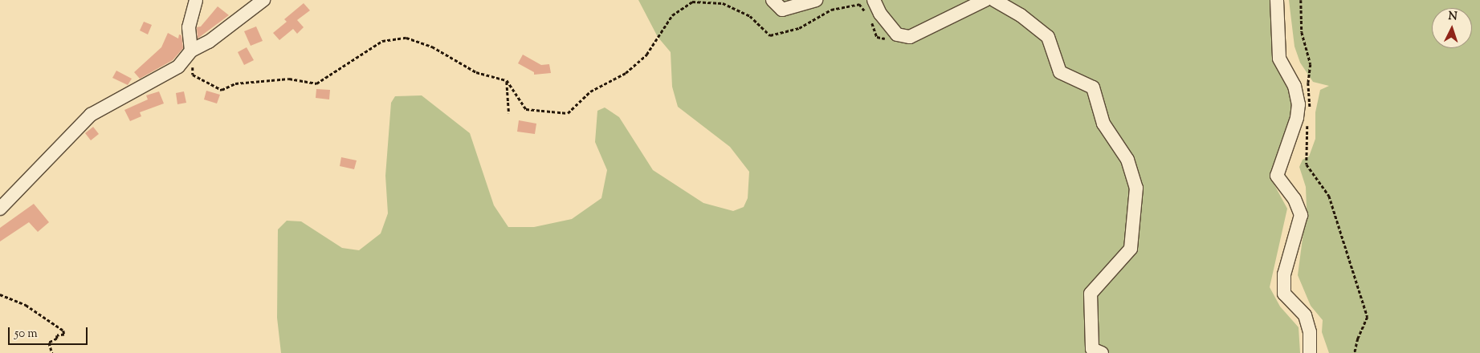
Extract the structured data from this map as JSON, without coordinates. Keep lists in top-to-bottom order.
{
  "scale_bar": "50 m",
  "north": "top"
}
